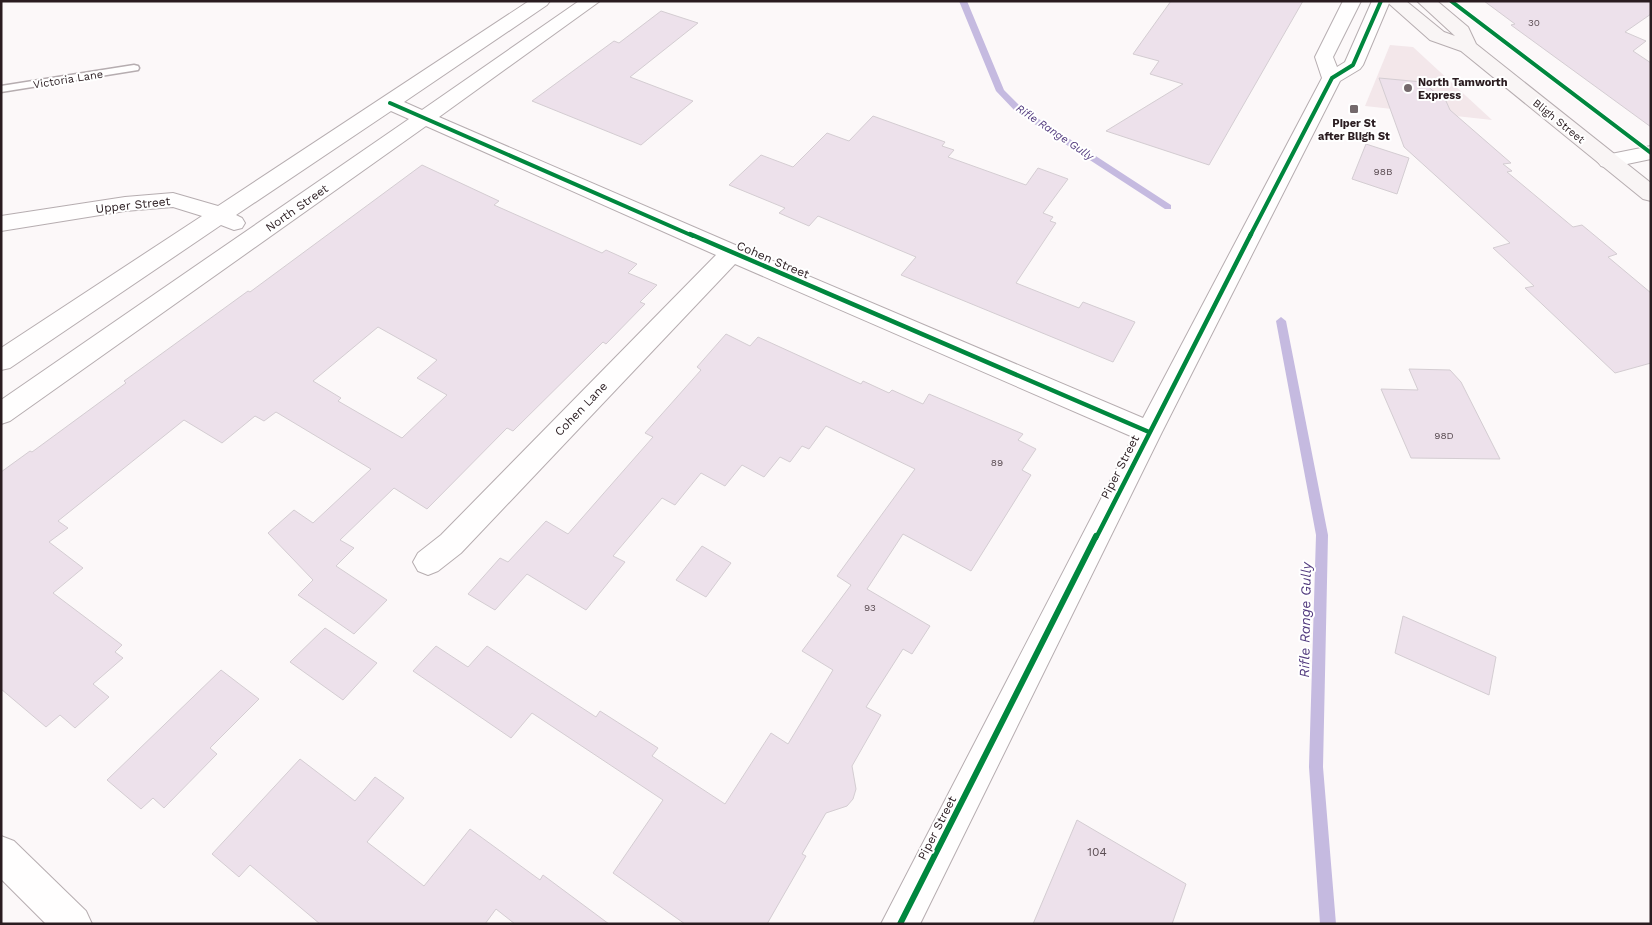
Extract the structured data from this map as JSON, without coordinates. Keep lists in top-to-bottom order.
{
  "streets": {
    "street": [
      "Bligh Street",
      "Upper Street",
      "North Street",
      "Cohen Street",
      "Cohen Lane",
      "Piper Street"
    ],
    "lane": ["Victoria Lane"]
  },
  "crossings": [
    ["Upper Street", "North Street"],
    ["North Street", "Cohen Street"],
    ["Cohen Street", "Cohen Lane"],
    ["Cohen Street", "Piper Street"]
  ],
  "water": ["Rifle Range Gully"],
  "places": {
    "other": ["North Tamworth Express"],
    "transit": ["Piper St after Bligh St"]
  },
  "house_numbers": [
    "30",
    "98B",
    "98D",
    "89",
    "93",
    "104"
  ]
}
